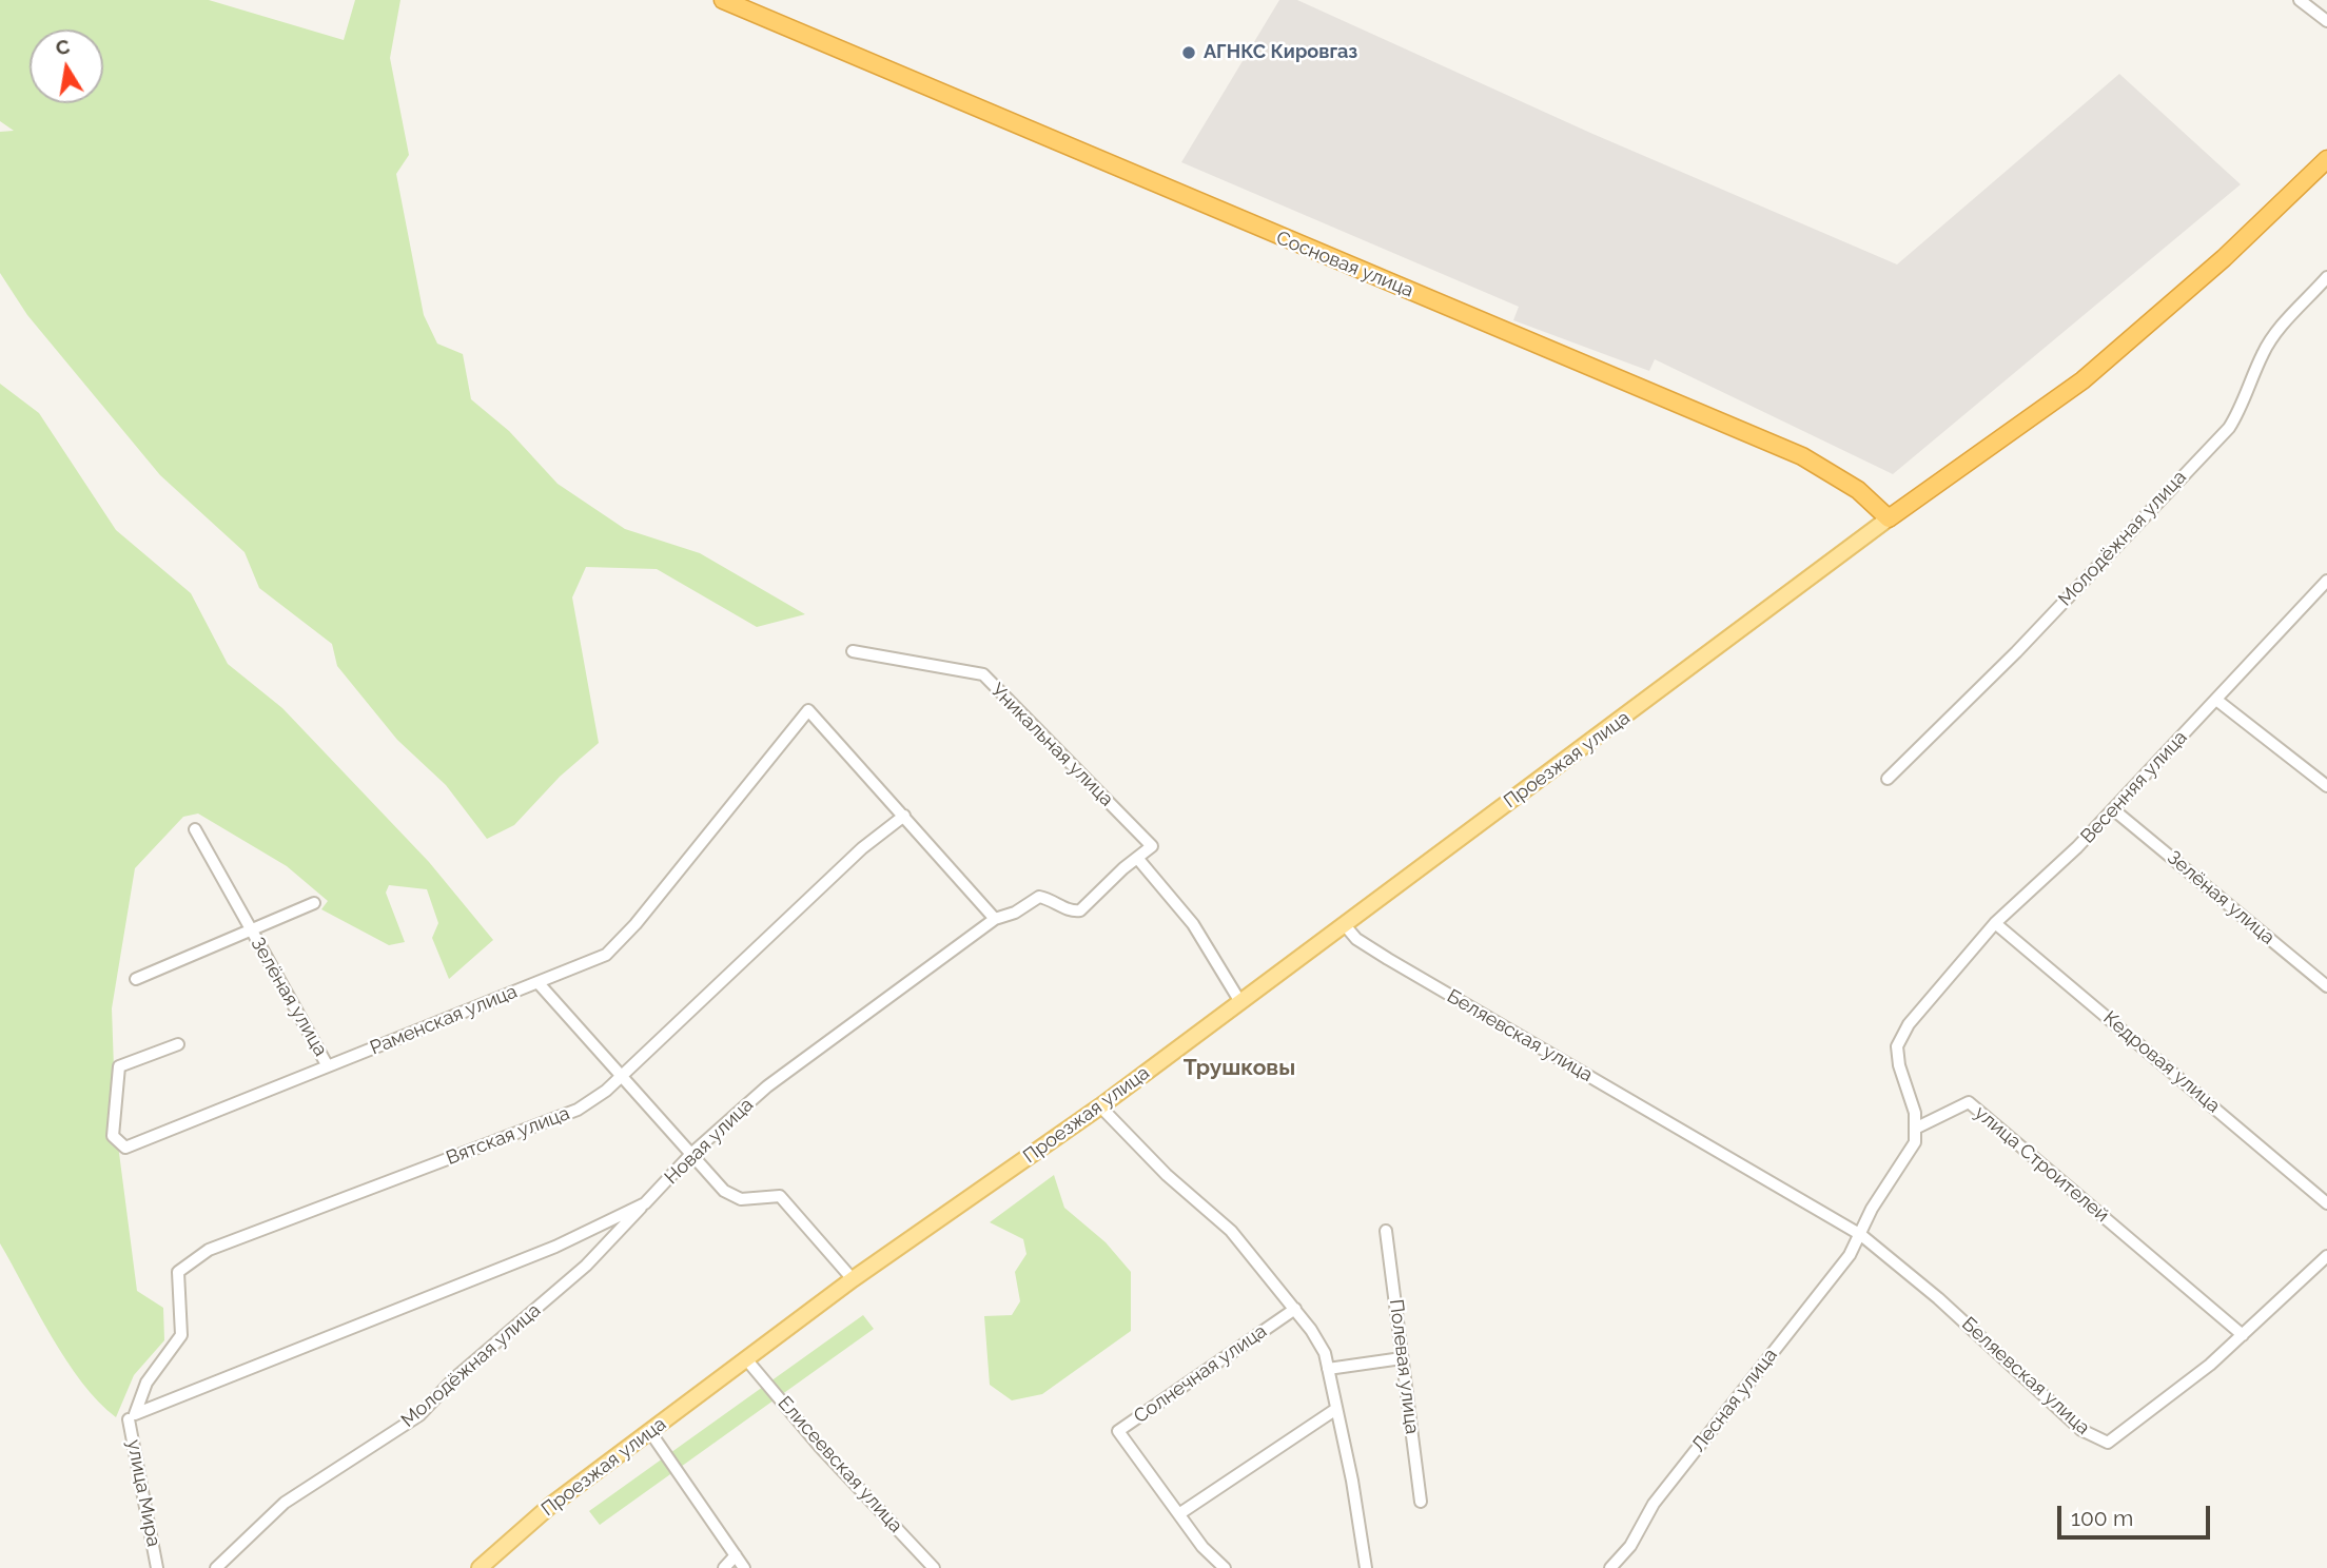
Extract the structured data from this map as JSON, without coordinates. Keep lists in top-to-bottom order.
{
  "streets": {
    "highway": ["Сосновая улица"],
    "main road": ["Проезжая улица"],
    "street": [
      "Молодёжная улица",
      "Уникальная улица",
      "Весенняя улица",
      "Зелёная улица",
      "Раменская улица",
      "Беляевская улица",
      "Кедровая улица",
      "Вятская улица",
      "Новая улица",
      "улица Строителей",
      "Полевая улица",
      "Солнечная улица",
      "Лесная улица",
      "Елисеевская улица",
      "улица Мира"
    ]
  },
  "crossings": [
    ["Сосновая улица", "Проезжая улица"],
    ["Молодёжная улица", "Новая улица"],
    ["Уникальная улица", "Новая улица"],
    ["Проезжая улица", "Беляевская улица"],
    ["Проезжая улица", "Елисеевская улица"],
    ["Весенняя улица", "Зелёная улица"],
    ["Весенняя улица", "Кедровая улица"],
    ["Весенняя улица", "улица Строителей"],
    ["Весенняя улица", "Лесная улица"],
    ["Зелёная улица", "Раменская улица"],
    ["Раменская улица", "Вятская улица"],
    ["Беляевская улица", "улица Строителей"],
    ["Беляевская улица", "Лесная улица"],
    ["Вятская улица", "Новая улица"],
    ["Вятская улица", "улица Мира"],
    ["Новая улица", "улица Мира"],
    ["улица Строителей", "Лесная улица"]
  ],
  "districts": ["Трушковы"],
  "places": ["АГНКС Кировгаз"],
  "scale_bar": "100 m",
  "north": "top"
}
